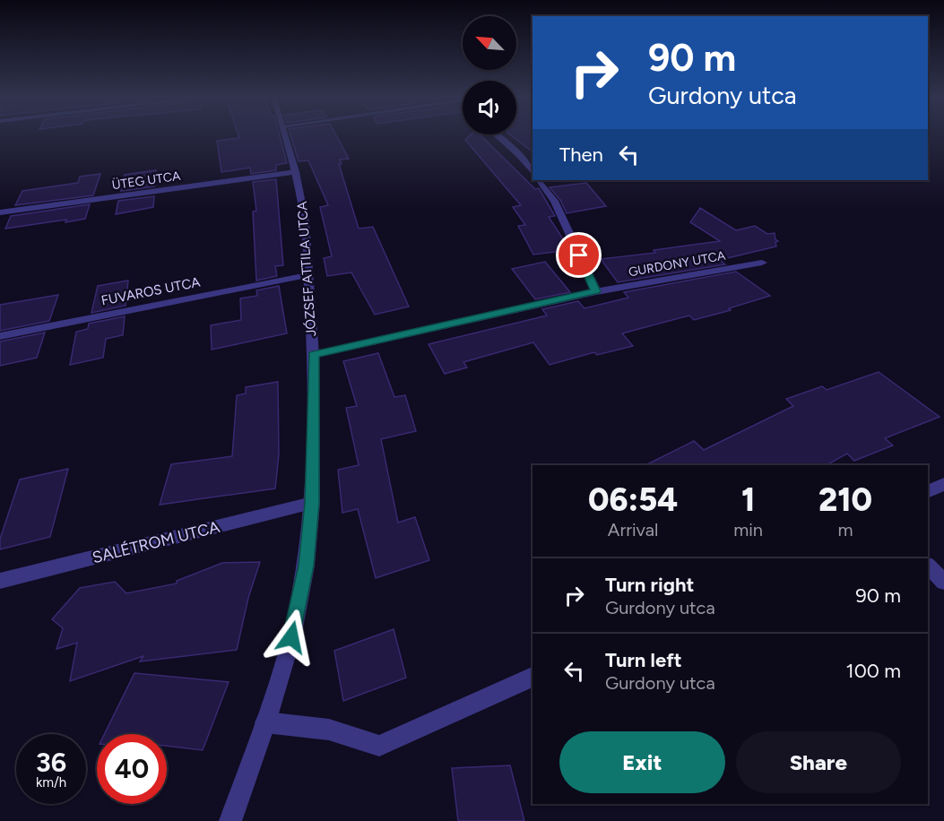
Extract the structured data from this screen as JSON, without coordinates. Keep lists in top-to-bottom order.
{
  "streets": {
    "street": [
      "ÜTEG UTCA",
      "GURDONY UTCA",
      "JÓZSEF ATTILA UTCA",
      "FUVAROS UTCA",
      "SALÉTROM UTCA"
    ]
  },
  "crossings": [
    ["ÜTEG UTCA", "JÓZSEF ATTILA UTCA"],
    ["GURDONY UTCA", "JÓZSEF ATTILA UTCA"],
    ["JÓZSEF ATTILA UTCA", "FUVAROS UTCA"],
    ["JÓZSEF ATTILA UTCA", "SALÉTROM UTCA"]
  ],
  "north": "top left",
  "page": {
    "turn": ["90 m", "Gurdony utca"],
    "then": "Then",
    "eta": [
      "06:54",
      "Arrival",
      "1",
      "min",
      "210",
      "m"
    ],
    "list": [
      {
        "name": "Turn right",
        "note": "Gurdony utca",
        "value": "90 m"
      },
      {
        "name": "Turn left",
        "note": "Gurdony utca",
        "value": "100 m"
      }
    ],
    "buttons": ["Exit", "Share"],
    "speed": "36 km/h",
    "limit": "40"
  }
}
